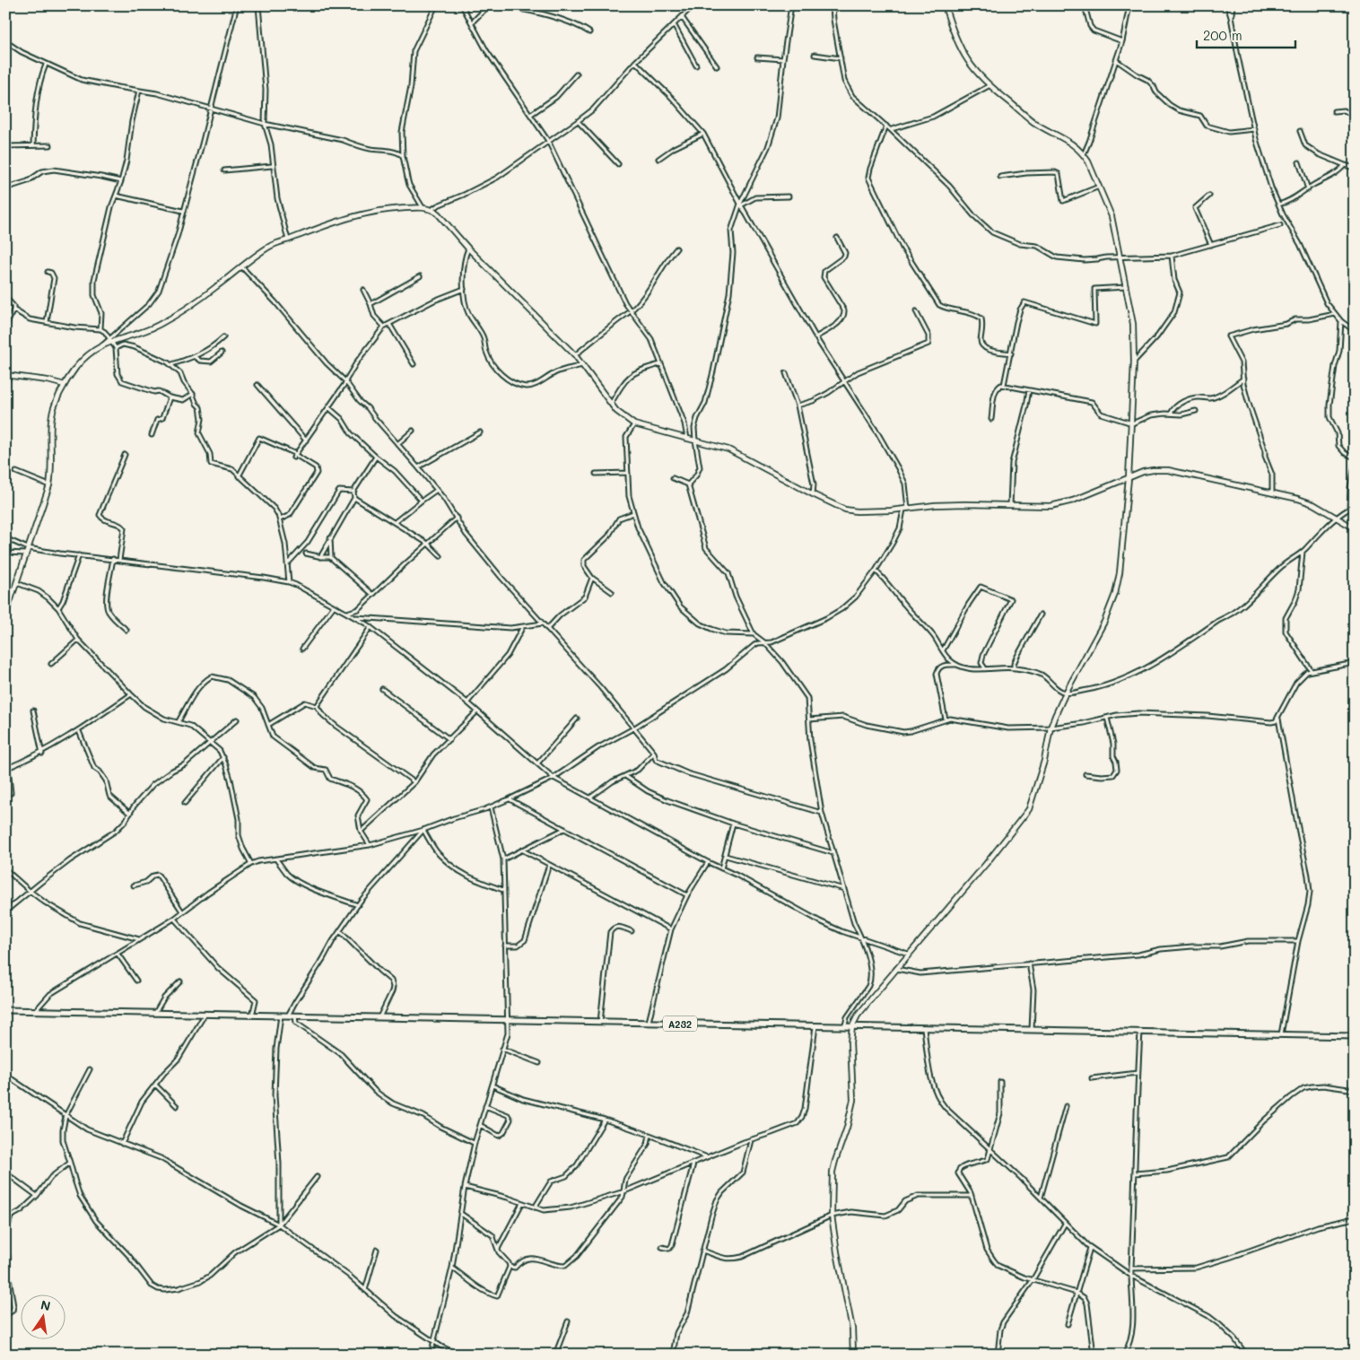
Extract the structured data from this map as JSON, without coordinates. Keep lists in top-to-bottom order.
{
  "streets": {
    "main road": ["A232"]
  },
  "scale_bar": "200 m",
  "north": "top"
}
